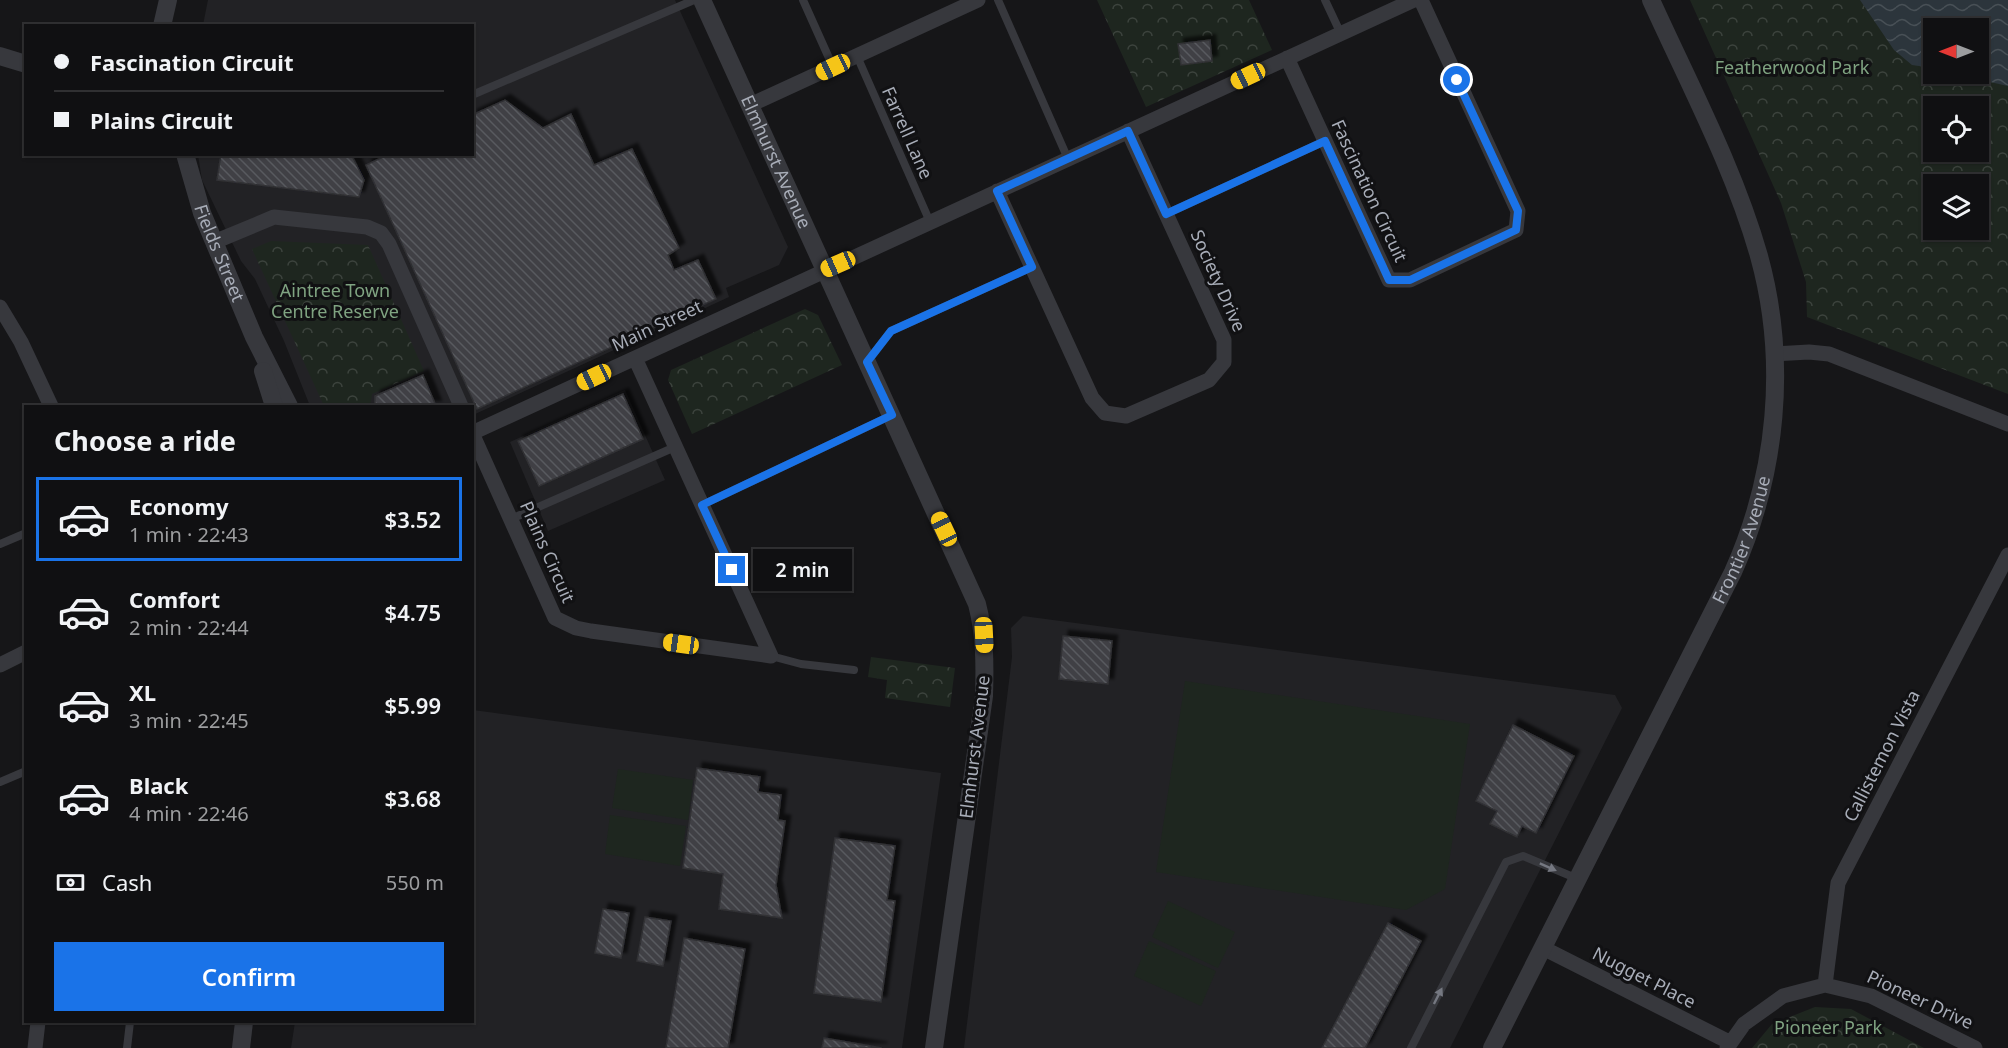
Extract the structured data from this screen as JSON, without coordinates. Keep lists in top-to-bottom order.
{
  "streets": {
    "street": [
      "Elmhurst Avenue",
      "Fascination Circuit",
      "Fields Street",
      "Society Drive",
      "Main Street",
      "Frontier Avenue",
      "Plains Circuit",
      "Callistemon Vista",
      "Nugget Place",
      "Pioneer Drive"
    ],
    "lane": ["Farrell Lane"]
  },
  "crossings": [
    ["Farrell Lane", "Main Street"],
    ["Elmhurst Avenue", "Main Street"],
    ["Fascination Circuit", "Main Street"],
    ["Society Drive", "Main Street"],
    ["Frontier Avenue", "Nugget Place"],
    ["Callistemon Vista", "Pioneer Drive"],
    ["Nugget Place", "Pioneer Drive"]
  ],
  "parks": ["Featherwood Park", "Aintree Town Centre Reserve", "Pioneer Park"],
  "north": "left",
  "page": {
    "banner": ["Fascination Circuit", "Plains Circuit"],
    "heading": "Choose a ride",
    "list": [
      {
        "name": "Economy",
        "note": "1 min · 22:43",
        "value": "$3.52"
      },
      {
        "name": "Comfort",
        "note": "2 min · 22:44",
        "value": "$4.75"
      },
      {
        "name": "XL",
        "note": "3 min · 22:45",
        "value": "$5.99"
      },
      {
        "name": "Black",
        "note": "4 min · 22:46",
        "value": "$3.68"
      }
    ],
    "bubble": "2 min",
    "pay": ["Cash", "550 m"],
    "buttons": "Confirm"
  }
}
